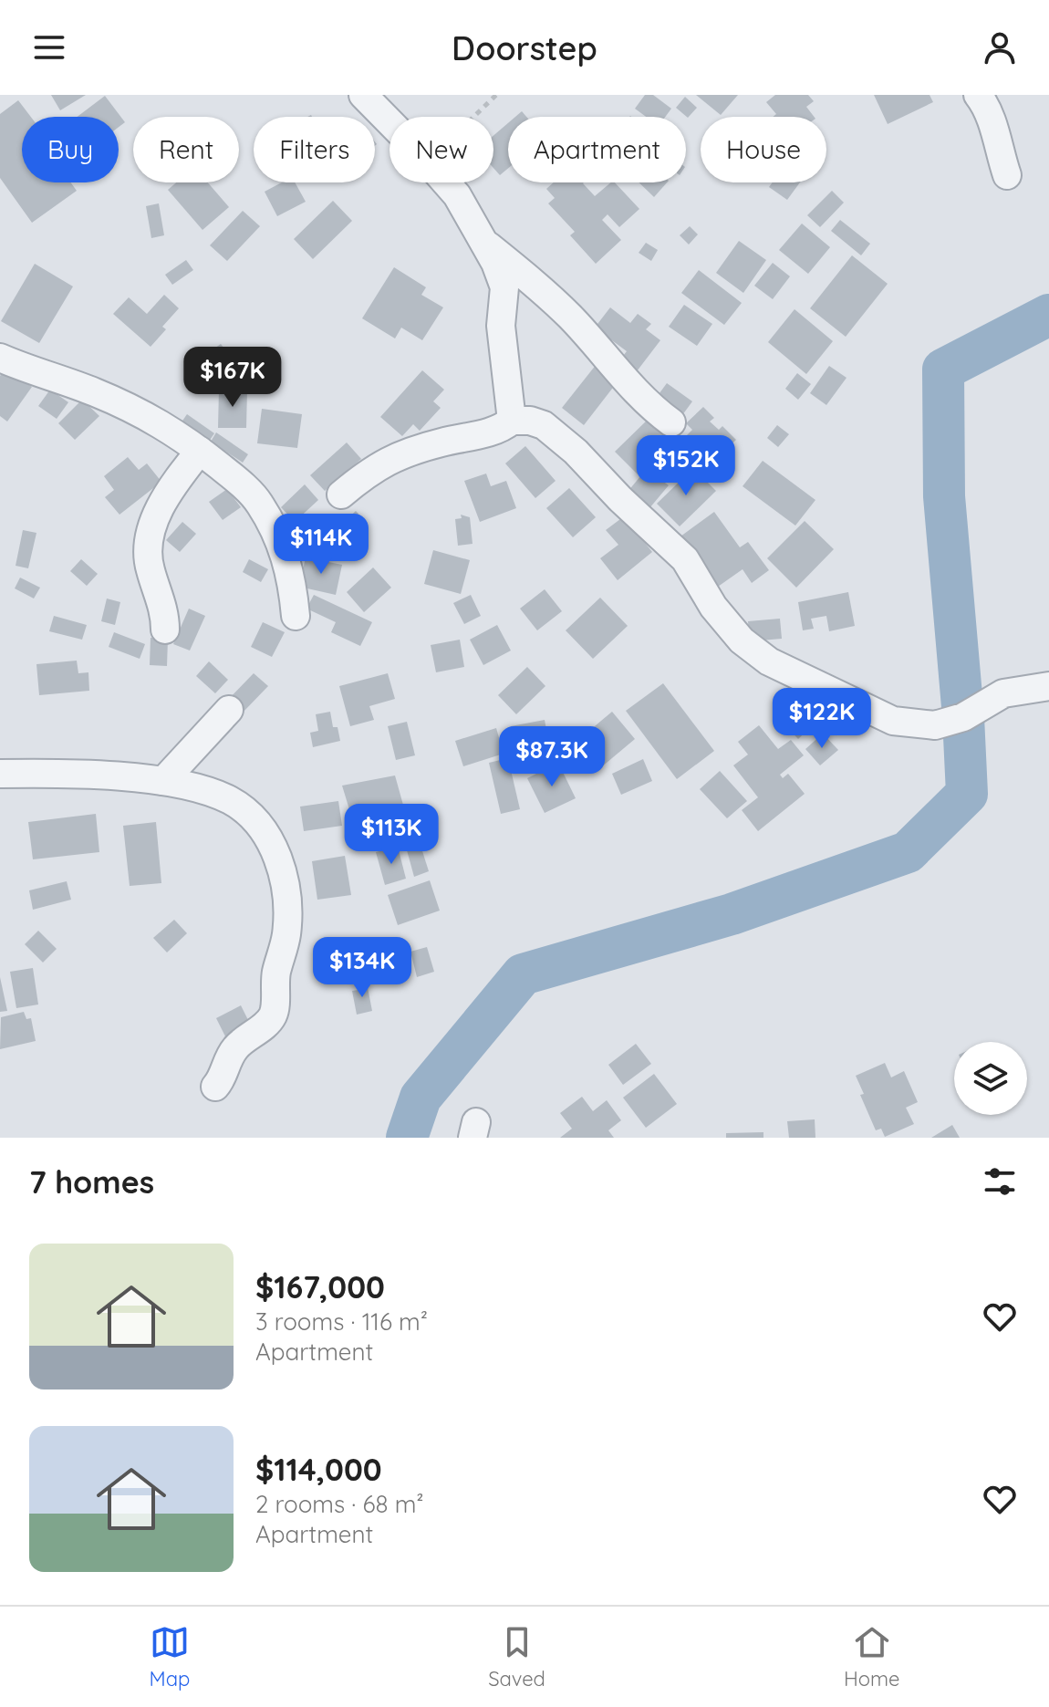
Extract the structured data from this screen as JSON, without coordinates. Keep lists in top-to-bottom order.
{
  "page": {
    "header": "Doorstep",
    "chip": [
      "Buy",
      "Rent",
      "Filters",
      "New",
      "Apartment",
      "House"
    ],
    "price": [
      "$167K",
      "$152K",
      "$114K",
      "$122K",
      "$87.3K",
      "$113K",
      "$134K"
    ],
    "heading": "7 homes",
    "list": [
      {
        "name": "$167,000",
        "note": "3 rooms · 116 m² · Apartment"
      },
      {
        "name": "$114,000",
        "note": "2 rooms · 68 m² · Apartment"
      }
    ],
    "tabs": ["Map", "Saved", "Home"]
  }
}
